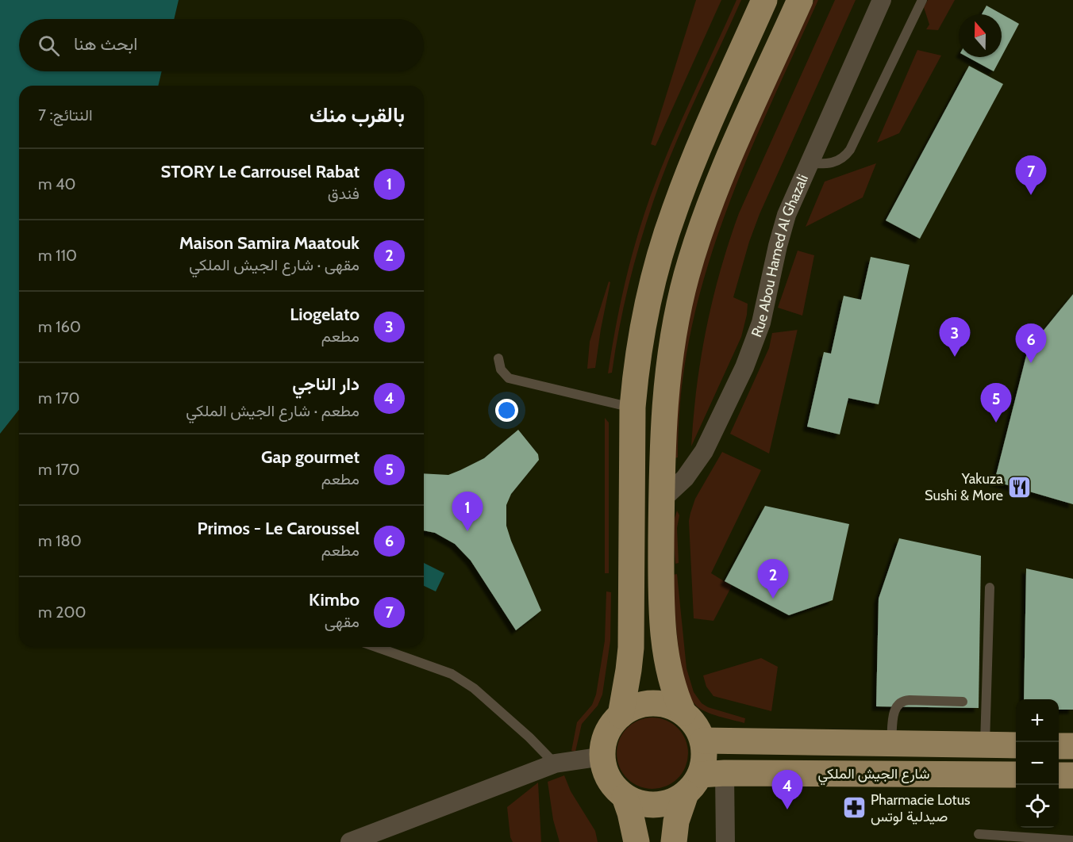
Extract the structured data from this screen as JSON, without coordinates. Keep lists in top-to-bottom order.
{
  "streets": {
    "main road": ["شارع الجيش الملكي"],
    "street": ["Rue Abou Hamed Al Ghazali"]
  },
  "places": {
    "restaurant": ["Yakuza Sushi & More"],
    "pharmacy": ["Pharmacie Lotus صيدلية لوتس"]
  },
  "north": "top",
  "page": {
    "search": "ابحث هنا",
    "heading": ["بالقرب منك", "النتائج: 7"],
    "list": [
      {
        "mark": "1",
        "name": "STORY Le Carrousel Rabat",
        "note": "فندق",
        "value": "40 m"
      },
      {
        "mark": "2",
        "name": "Maison Samira Maatouk",
        "note": "مقهى · شارع الجيش الملكي",
        "value": "110 m"
      },
      {
        "mark": "3",
        "name": "Liogelato",
        "note": "مطعم",
        "value": "160 m"
      },
      {
        "mark": "4",
        "name": "دار الناجي",
        "note": "مطعم · شارع الجيش الملكي",
        "value": "170 m"
      },
      {
        "mark": "5",
        "name": "Gap gourmet",
        "note": "مطعم",
        "value": "170 m"
      },
      {
        "mark": "6",
        "name": "Primos - Le Caroussel",
        "note": "مطعم",
        "value": "180 m"
      },
      {
        "mark": "7",
        "name": "Kimbo",
        "note": "مقهى",
        "value": "200 m"
      }
    ],
    "pins": [
      "7",
      "3",
      "6",
      "5",
      "1",
      "2",
      "4"
    ],
    "map_buttons": ["+", "−"]
  }
}
